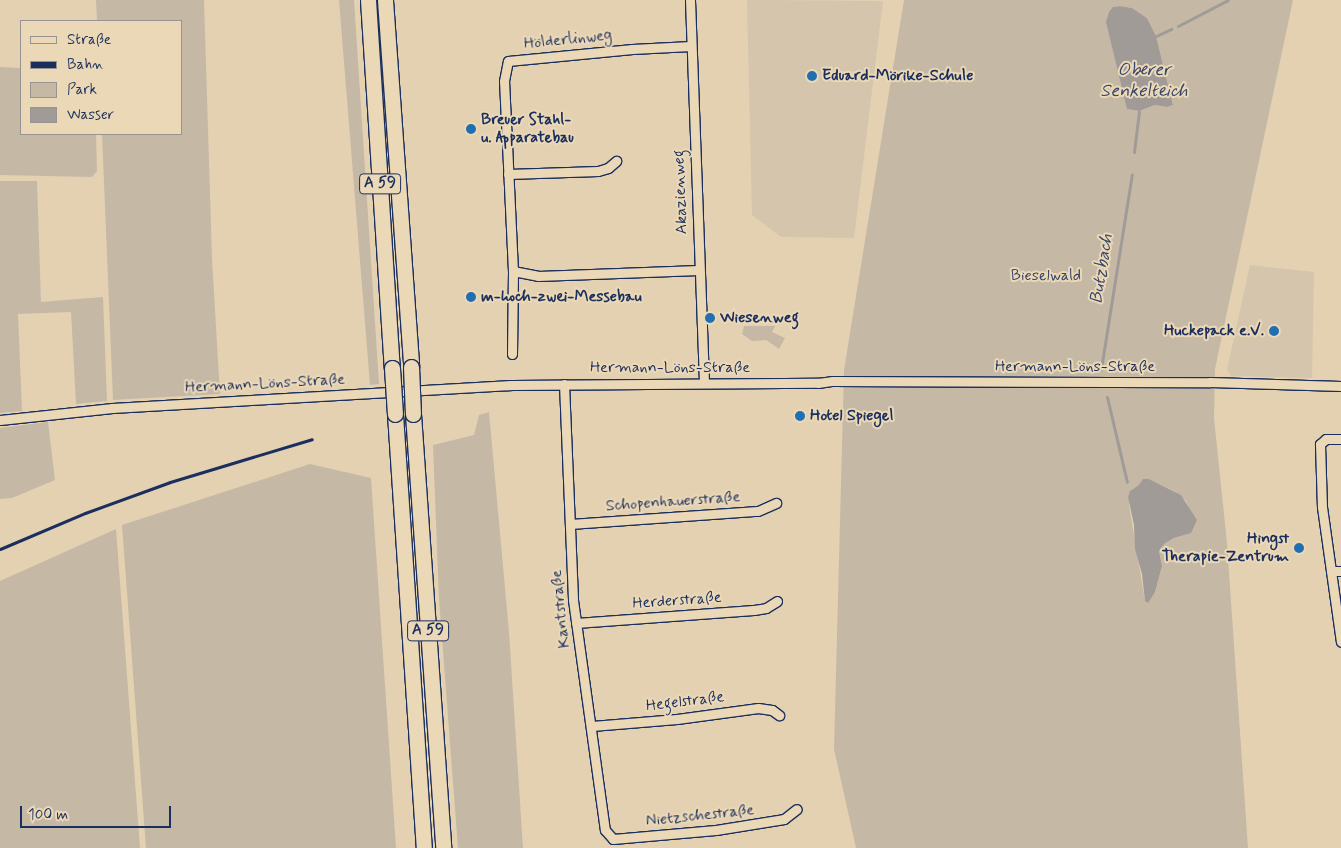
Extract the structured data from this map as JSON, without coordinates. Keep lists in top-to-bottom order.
{
  "streets": {
    "highway": ["A 59"],
    "street": [
      "Hölderlinweg",
      "Akazienweg",
      "Hermann-Löns-Straße",
      "Schopenhauerstraße",
      "Herderstraße",
      "Kantstraße",
      "Hegelstraße",
      "Nietzschestraße"
    ]
  },
  "crossings": [
    ["Hölderlinweg", "Akazienweg"],
    ["Akazienweg", "Hermann-Löns-Straße"],
    ["Hermann-Löns-Straße", "Kantstraße"],
    ["Schopenhauerstraße", "Kantstraße"],
    ["Herderstraße", "Kantstraße"],
    ["Kantstraße", "Hegelstraße"],
    ["Kantstraße", "Nietzschestraße"]
  ],
  "water": ["Oberer Senkelteich", "Butzbach"],
  "parks": ["Bieselwald"],
  "places": [
    "Eduard-Mörike-Schule",
    "Breuer Stahl- u. Apparatebau",
    "m-hoch-zwei-Messebau",
    "Wiesenweg",
    "Huckepack e.V.",
    "Hotel Spiegel",
    "Hingst Therapie-Zentrum"
  ],
  "legend": [
    "Straße",
    "Bahn",
    "Park",
    "Wasser"
  ],
  "scale_bar": "100 m"
}
